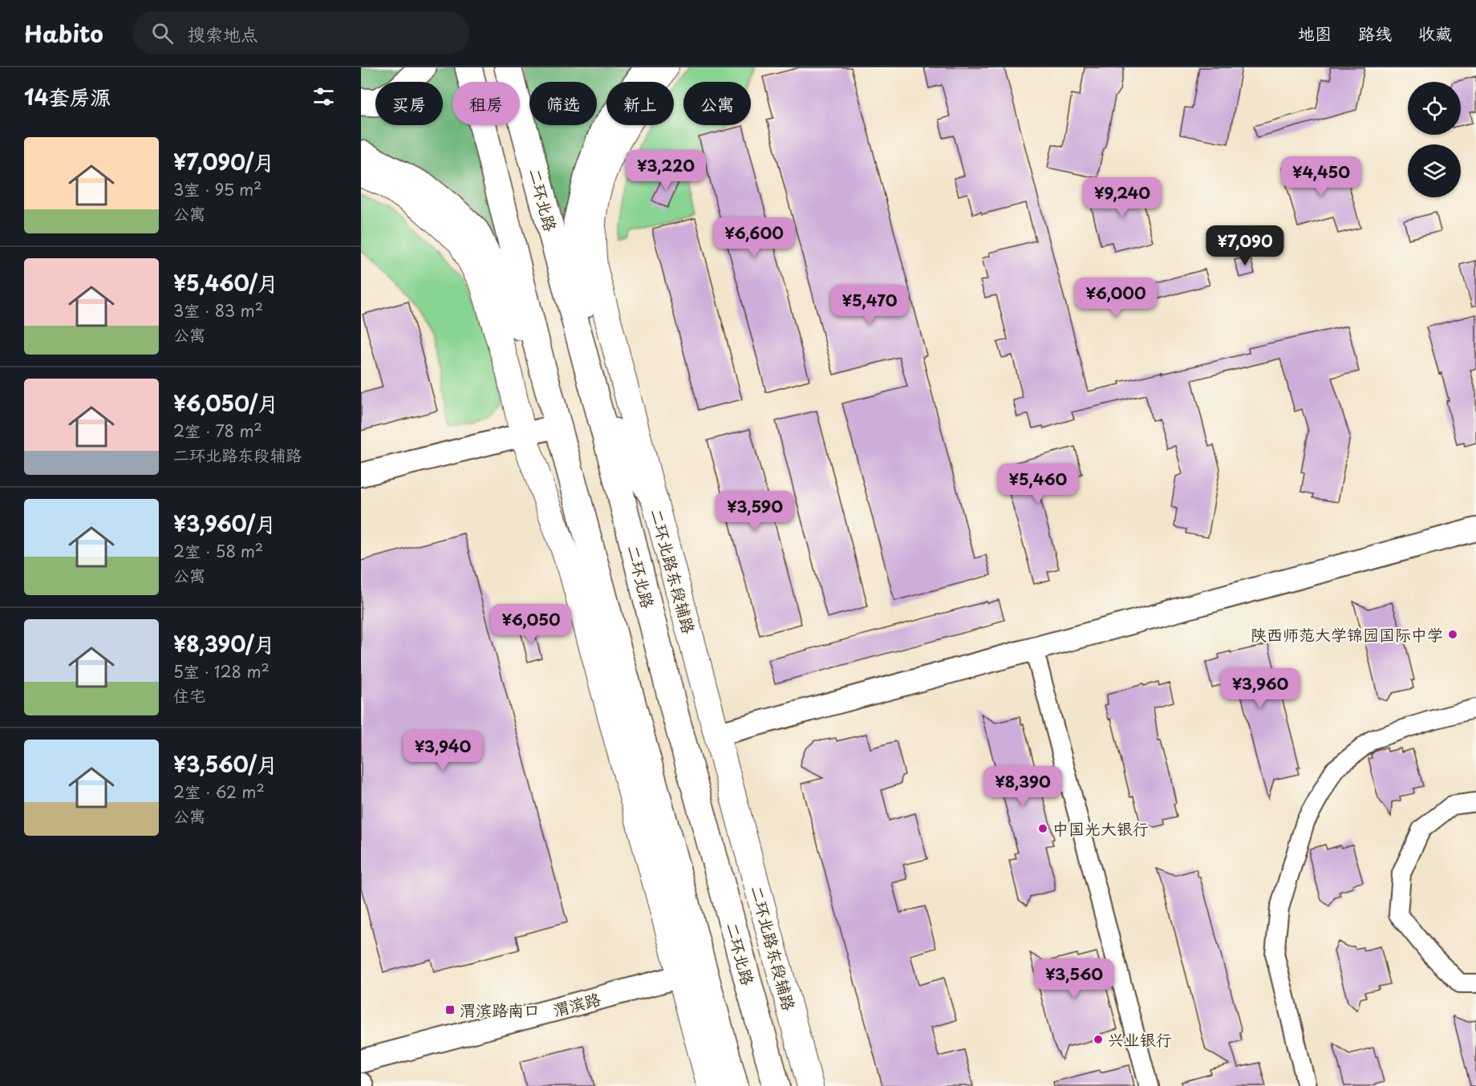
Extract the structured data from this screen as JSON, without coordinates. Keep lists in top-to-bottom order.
{
  "streets": {
    "highway": ["二环北路"],
    "main road": ["二环北路东段辅路"],
    "street": ["渭滨路"]
  },
  "places": {
    "other": ["陕西师范大学锦园国际中学", "中国光大银行", "兴业银行"],
    "transit": ["渭滨路南口"]
  },
  "page": {
    "header": "Habito",
    "search": "搜索地点",
    "nav": ["地图", "路线", "收藏"],
    "heading": "14套房源",
    "chip": [
      "买房",
      "租房",
      "筛选",
      "新上",
      "公寓"
    ],
    "list": [
      {
        "name": "¥7,090/月",
        "note": "3室 · 95 m² · 公寓"
      },
      {
        "name": "¥5,460/月",
        "note": "3室 · 83 m² · 公寓"
      },
      {
        "name": "¥6,050/月",
        "note": "2室 · 78 m² · 二环北路东段辅路"
      },
      {
        "name": "¥3,960/月",
        "note": "2室 · 58 m² · 公寓"
      },
      {
        "name": "¥8,390/月",
        "note": "5室 · 128 m² · 住宅"
      },
      {
        "name": "¥3,560/月",
        "note": "2室 · 62 m² · 公寓"
      }
    ],
    "price": [
      "¥3,220",
      "¥4,450",
      "¥9,240",
      "¥6,600",
      "¥7,090",
      "¥6,000",
      "¥5,470",
      "¥5,460",
      "¥3,590",
      "¥6,050",
      "¥3,960",
      "¥3,940",
      "¥8,390",
      "¥3,560"
    ]
  }
}
